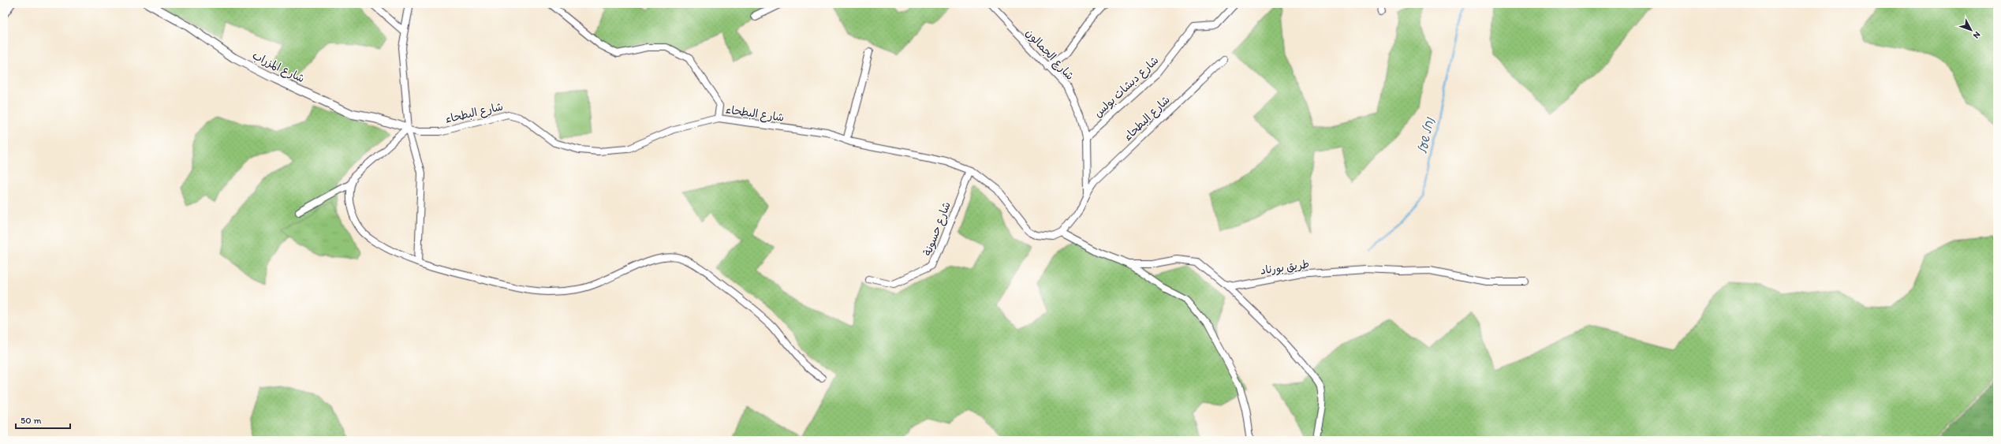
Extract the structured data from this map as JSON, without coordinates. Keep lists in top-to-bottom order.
{
  "streets": {
    "street": [
      "شارع الجمالون",
      "شارع المزراب",
      "شارع دبشات بولس",
      "شارع البطحاء",
      "شارع حسونة",
      "طريق بورناد"
    ]
  },
  "crossings": [
    ["شارع الجمالون", "شارع دبشات بولس"],
    ["شارع الجمالون", "شارع البطحاء"],
    ["شارع المزراب", "شارع البطحاء"],
    ["شارع البطحاء", "شارع حسونة"]
  ],
  "water": ["נחל שעל"],
  "scale_bar": "50 m",
  "north": "bottom right"
}
